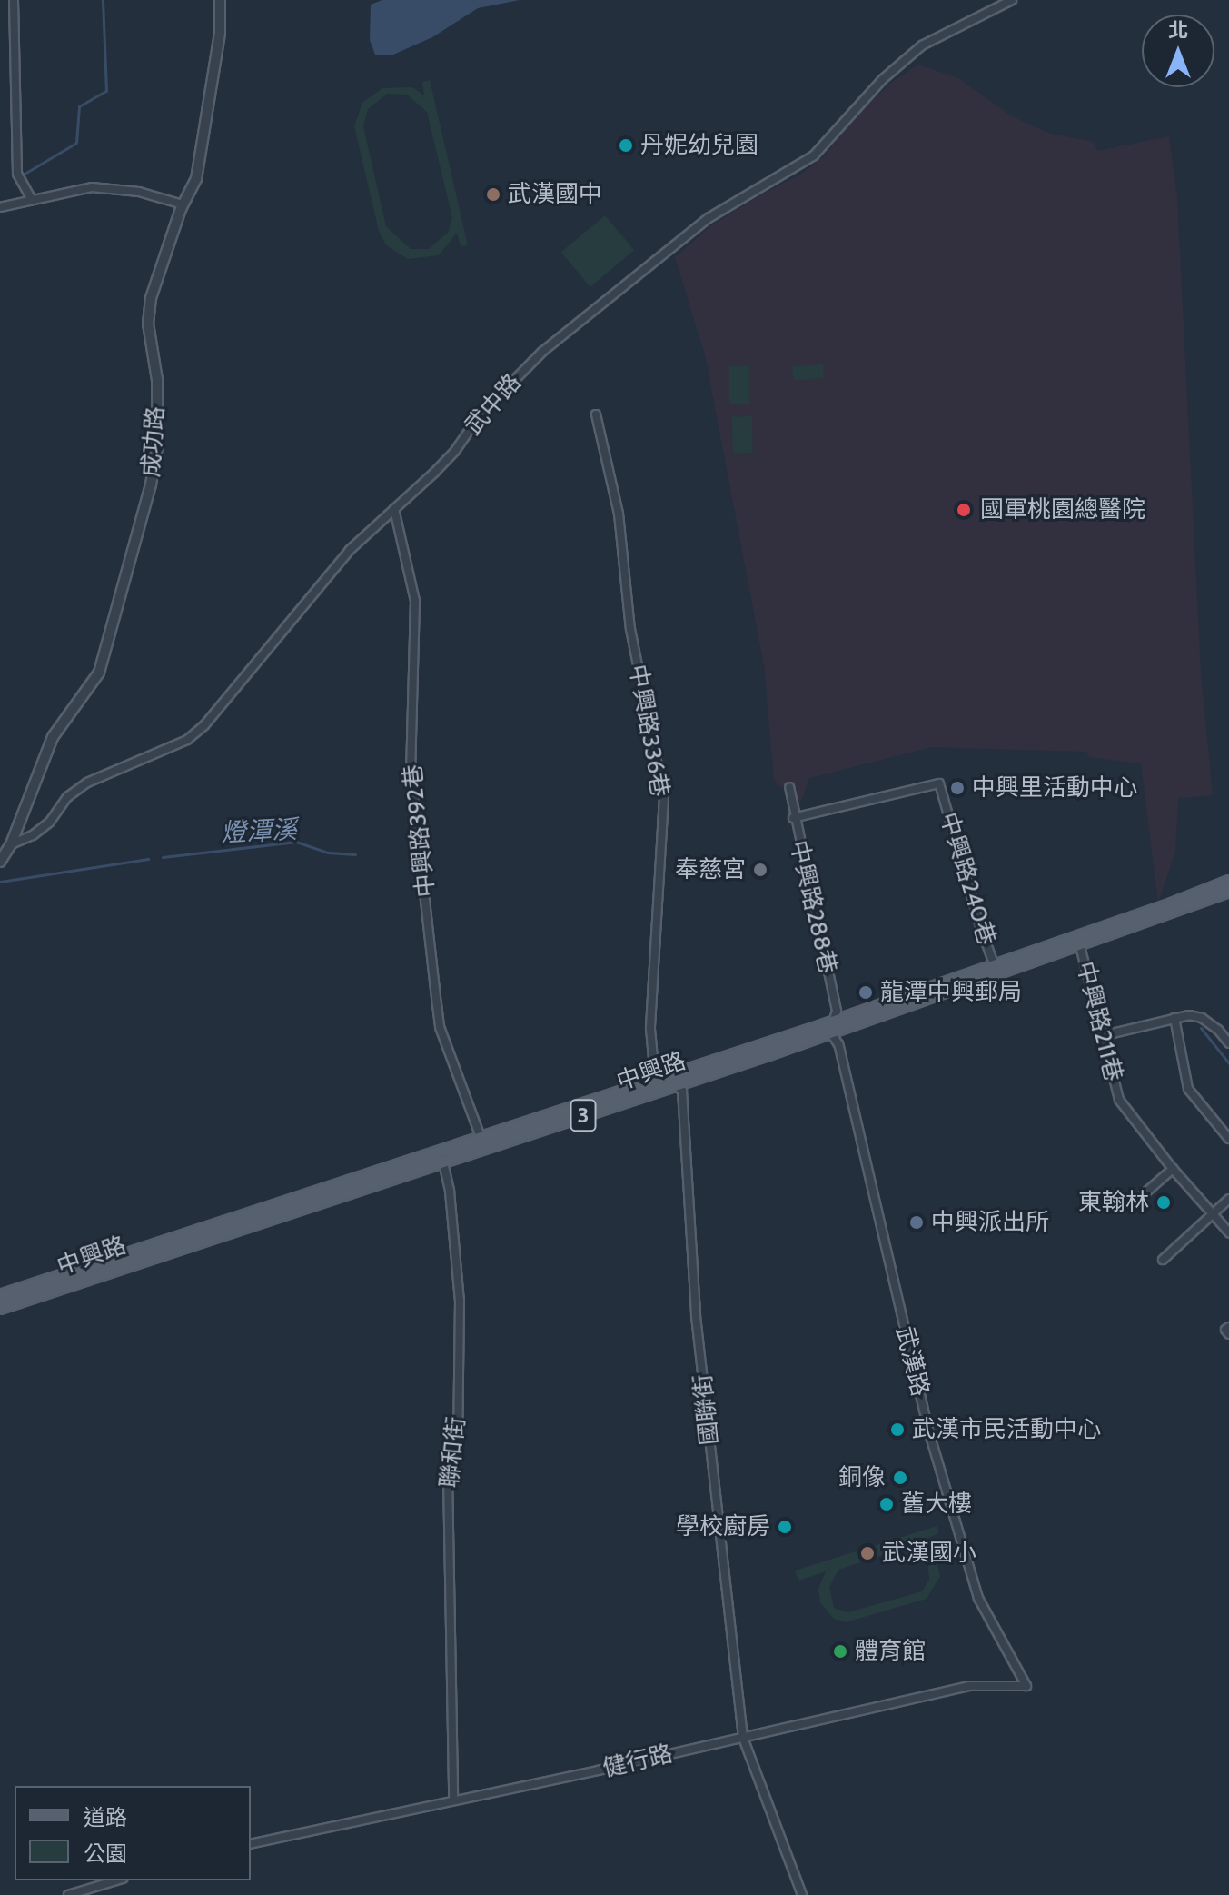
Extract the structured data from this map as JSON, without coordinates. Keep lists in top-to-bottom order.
{
  "streets": {
    "main road": ["中興路", "3"],
    "street": [
      "武中路",
      "成功路",
      "中興路336巷",
      "中興路392巷",
      "中興路240巷",
      "中興路288巷",
      "中興路211巷",
      "武漢路",
      "國聯街",
      "聯和街",
      "健行路"
    ]
  },
  "crossings": [
    ["武中路", "成功路"],
    ["武中路", "中興路392巷"],
    ["中興路336巷", "中興路"],
    ["中興路336巷", "國聯街"],
    ["中興路392巷", "中興路"],
    ["中興路240巷", "中興路288巷"],
    ["中興路240巷", "中興路"],
    ["中興路288巷", "中興路"],
    ["中興路288巷", "武漢路"],
    ["中興路211巷", "中興路"],
    ["中興路", "武漢路"],
    ["中興路", "國聯街"],
    ["中興路", "聯和街"],
    ["武漢路", "健行路"],
    ["國聯街", "健行路"],
    ["聯和街", "健行路"]
  ],
  "water": ["燈潭溪"],
  "places": [
    "丹妮幼兒園",
    "武漢國中",
    "國軍桃園總醫院",
    "中興里活動中心",
    "奉慈宮",
    "龍潭中興郵局",
    "東翰林",
    "中興派出所",
    "武漢市民活動中心",
    "銅像",
    "舊大樓",
    "學校廚房",
    "武漢國小",
    "體育館"
  ],
  "legend": ["道路", "公園"],
  "north": "top"
}
